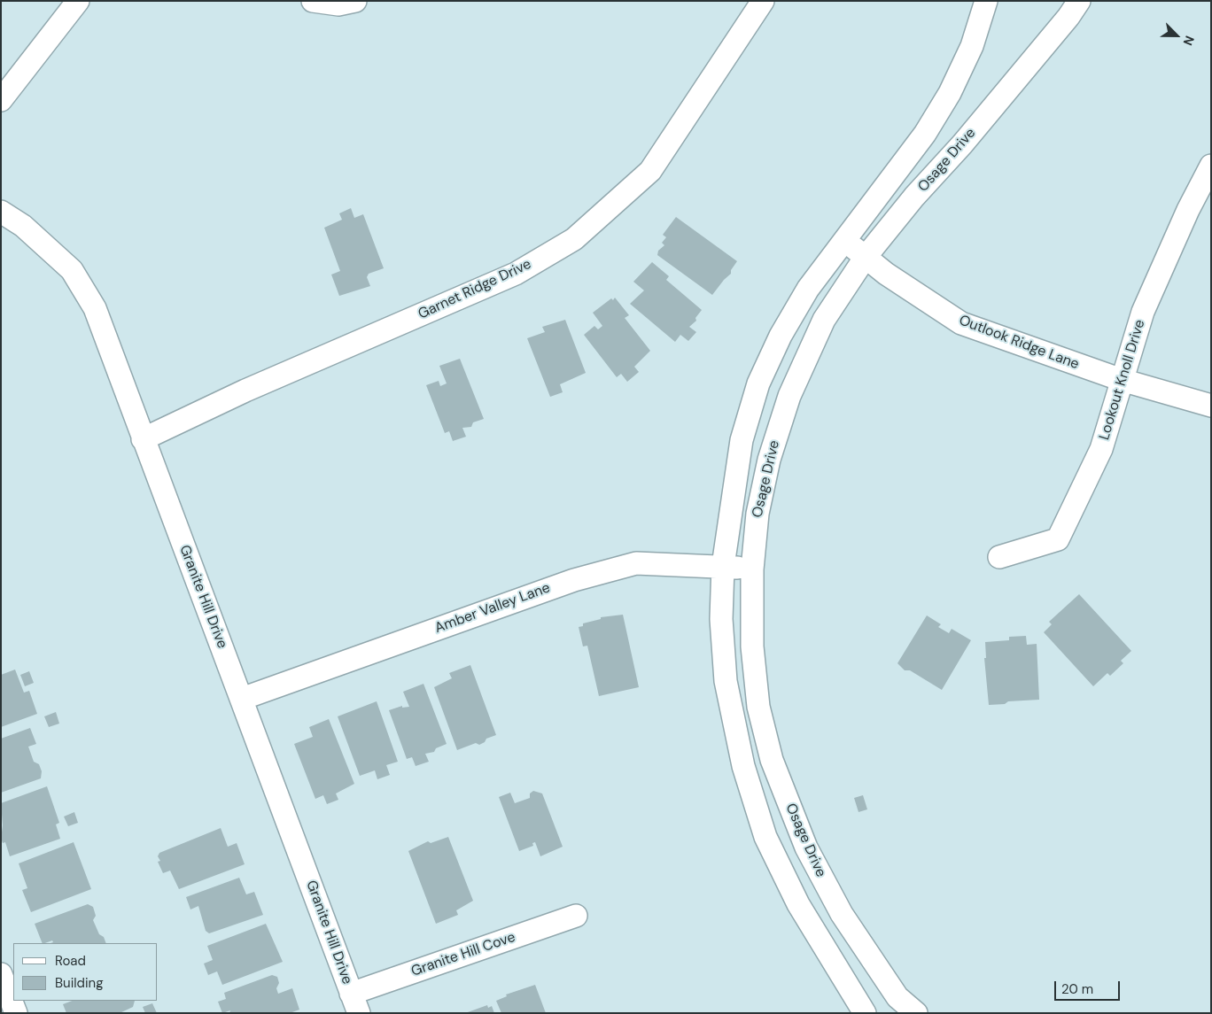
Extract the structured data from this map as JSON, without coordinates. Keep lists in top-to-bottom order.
{
  "streets": {
    "street": [
      "Osage Drive",
      "Garnet Ridge Drive",
      "Outlook Ridge Lane",
      "Lookout Knoll Drive",
      "Granite Hill Drive",
      "Amber Valley Lane",
      "Granite Hill Cove"
    ]
  },
  "crossings": [
    ["Osage Drive", "Outlook Ridge Lane"],
    ["Osage Drive", "Amber Valley Lane"],
    ["Garnet Ridge Drive", "Granite Hill Drive"],
    ["Outlook Ridge Lane", "Lookout Knoll Drive"],
    ["Granite Hill Drive", "Amber Valley Lane"],
    ["Granite Hill Drive", "Granite Hill Cove"]
  ],
  "legend": ["Road", "Building"],
  "scale_bar": "20 m",
  "north": "bottom right"
}
